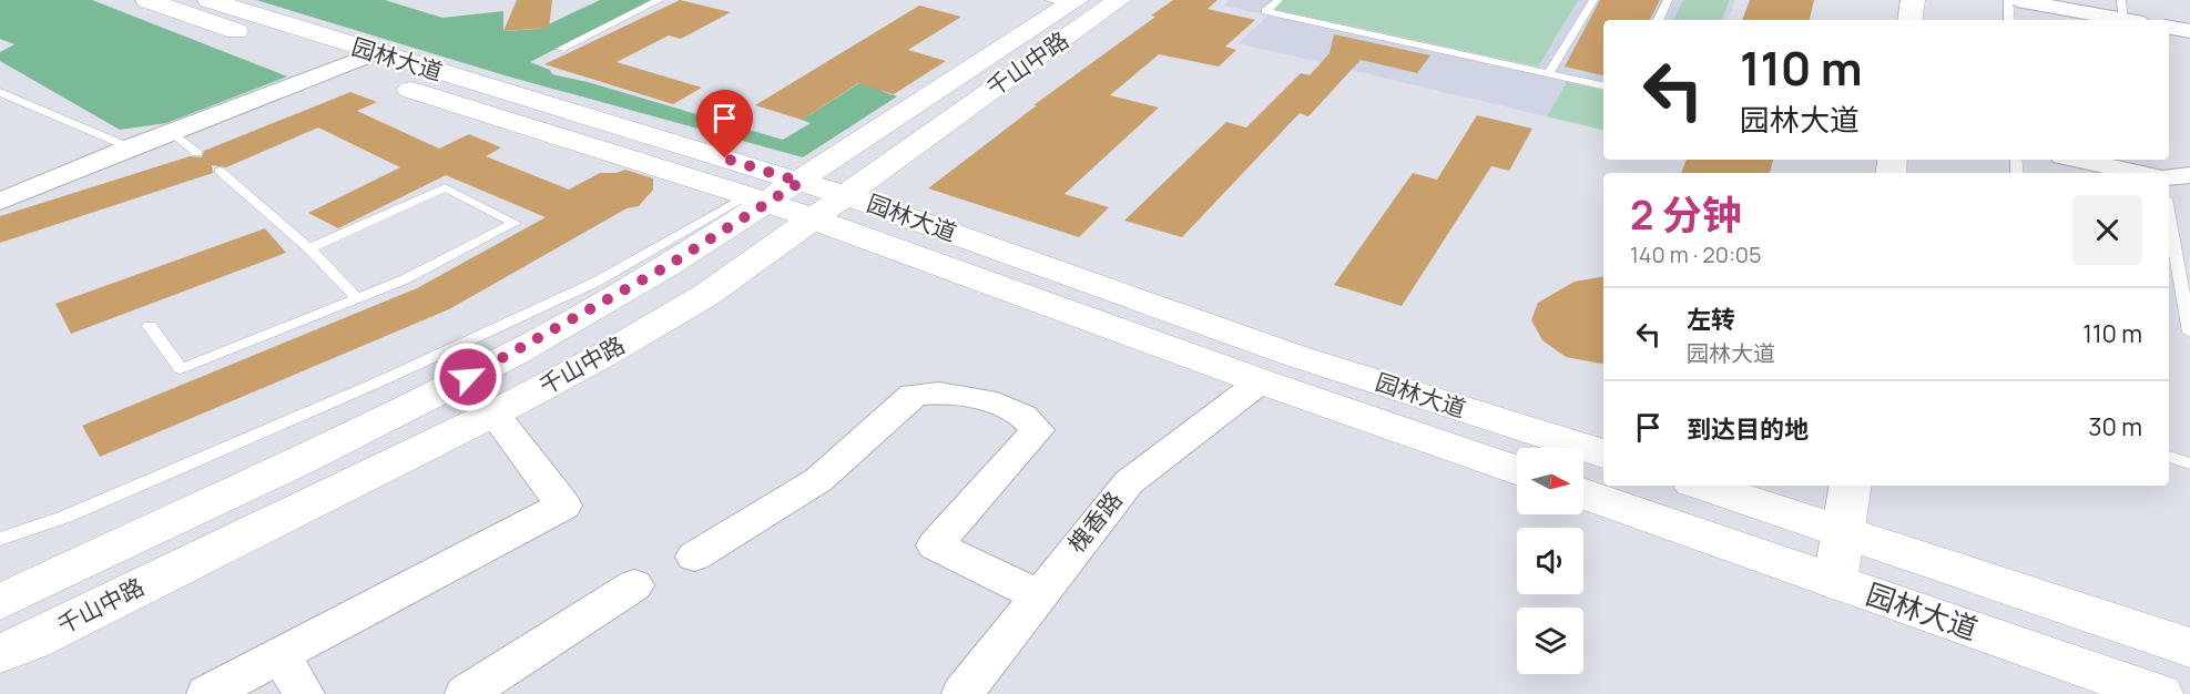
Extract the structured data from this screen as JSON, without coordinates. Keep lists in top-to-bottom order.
{
  "streets": {
    "main road": ["园林大道", "千山中路"],
    "street": ["槐香路"]
  },
  "crossings": [
    ["园林大道", "千山中路"],
    ["园林大道", "槐香路"]
  ],
  "north": "right",
  "page": {
    "turn": ["110 m", "园林大道"],
    "heading": ["2 分钟", "140 m · 20:05"],
    "list": [
      {
        "name": "左转",
        "note": "园林大道",
        "value": "110 m"
      },
      {
        "name": "到达目的地",
        "value": "30 m"
      }
    ]
  }
}
